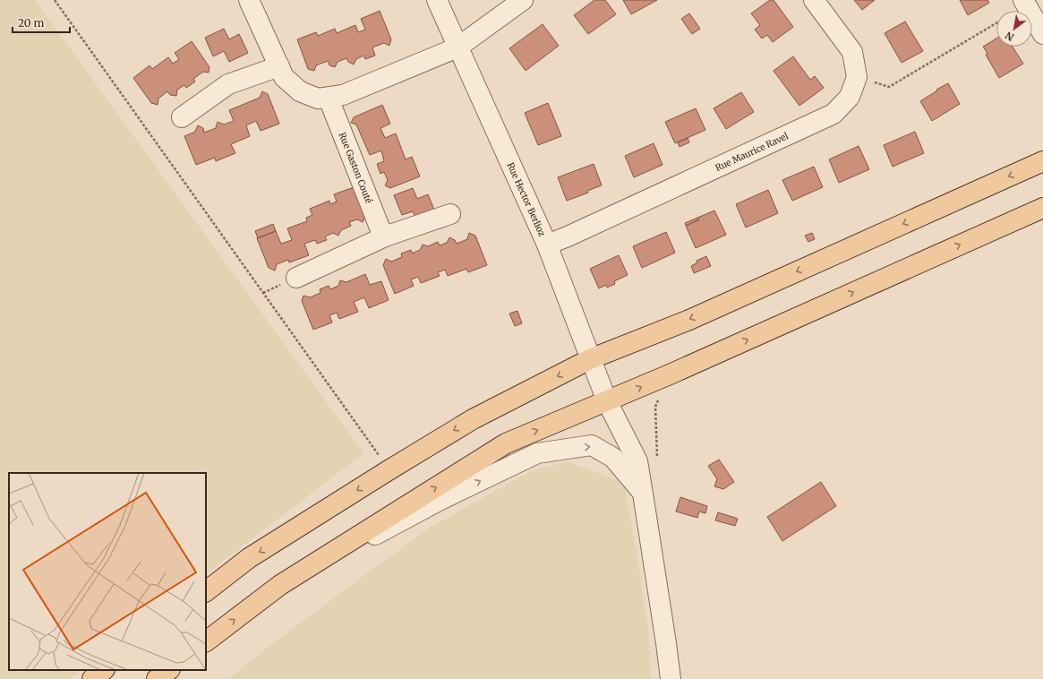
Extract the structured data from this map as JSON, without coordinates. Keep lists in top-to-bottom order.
{
  "streets": {
    "street": ["Rue Maurice Ravel", "Rue Gaston Couté", "Rue Hector Berlioz"]
  },
  "crossings": [
    ["Rue Maurice Ravel", "Rue Hector Berlioz"]
  ],
  "scale_bar": "20 m",
  "north": "bottom left"
}
